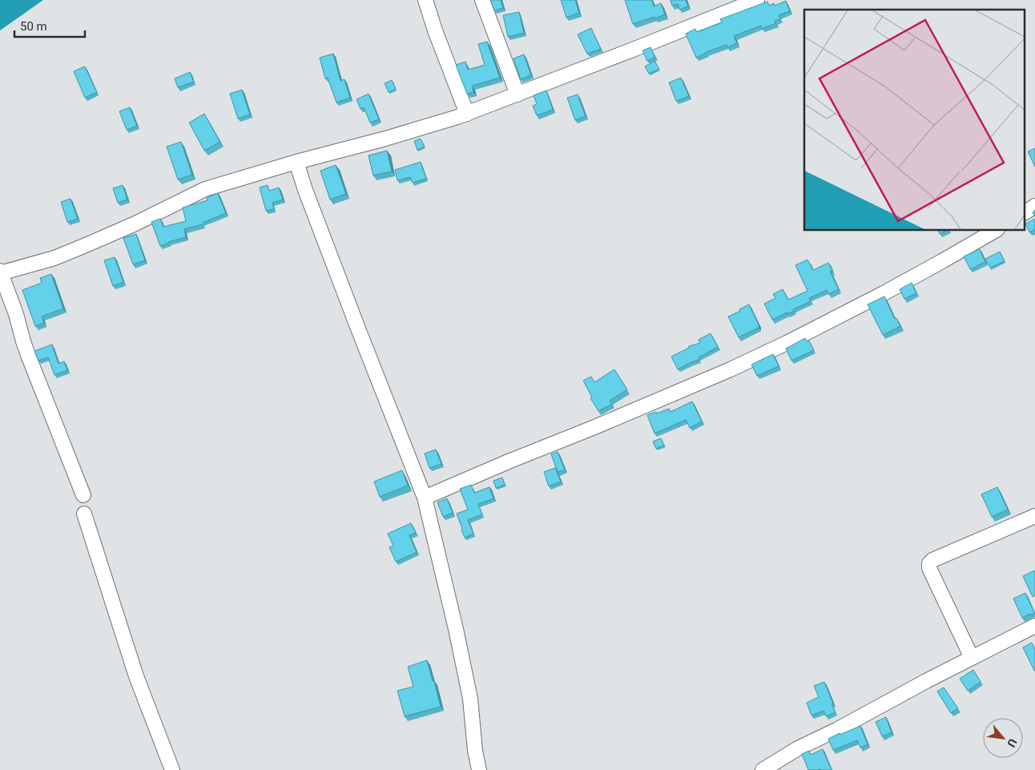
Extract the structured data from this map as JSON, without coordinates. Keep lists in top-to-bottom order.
{
  "scale_bar": "50 m",
  "north": "bottom right"
}
